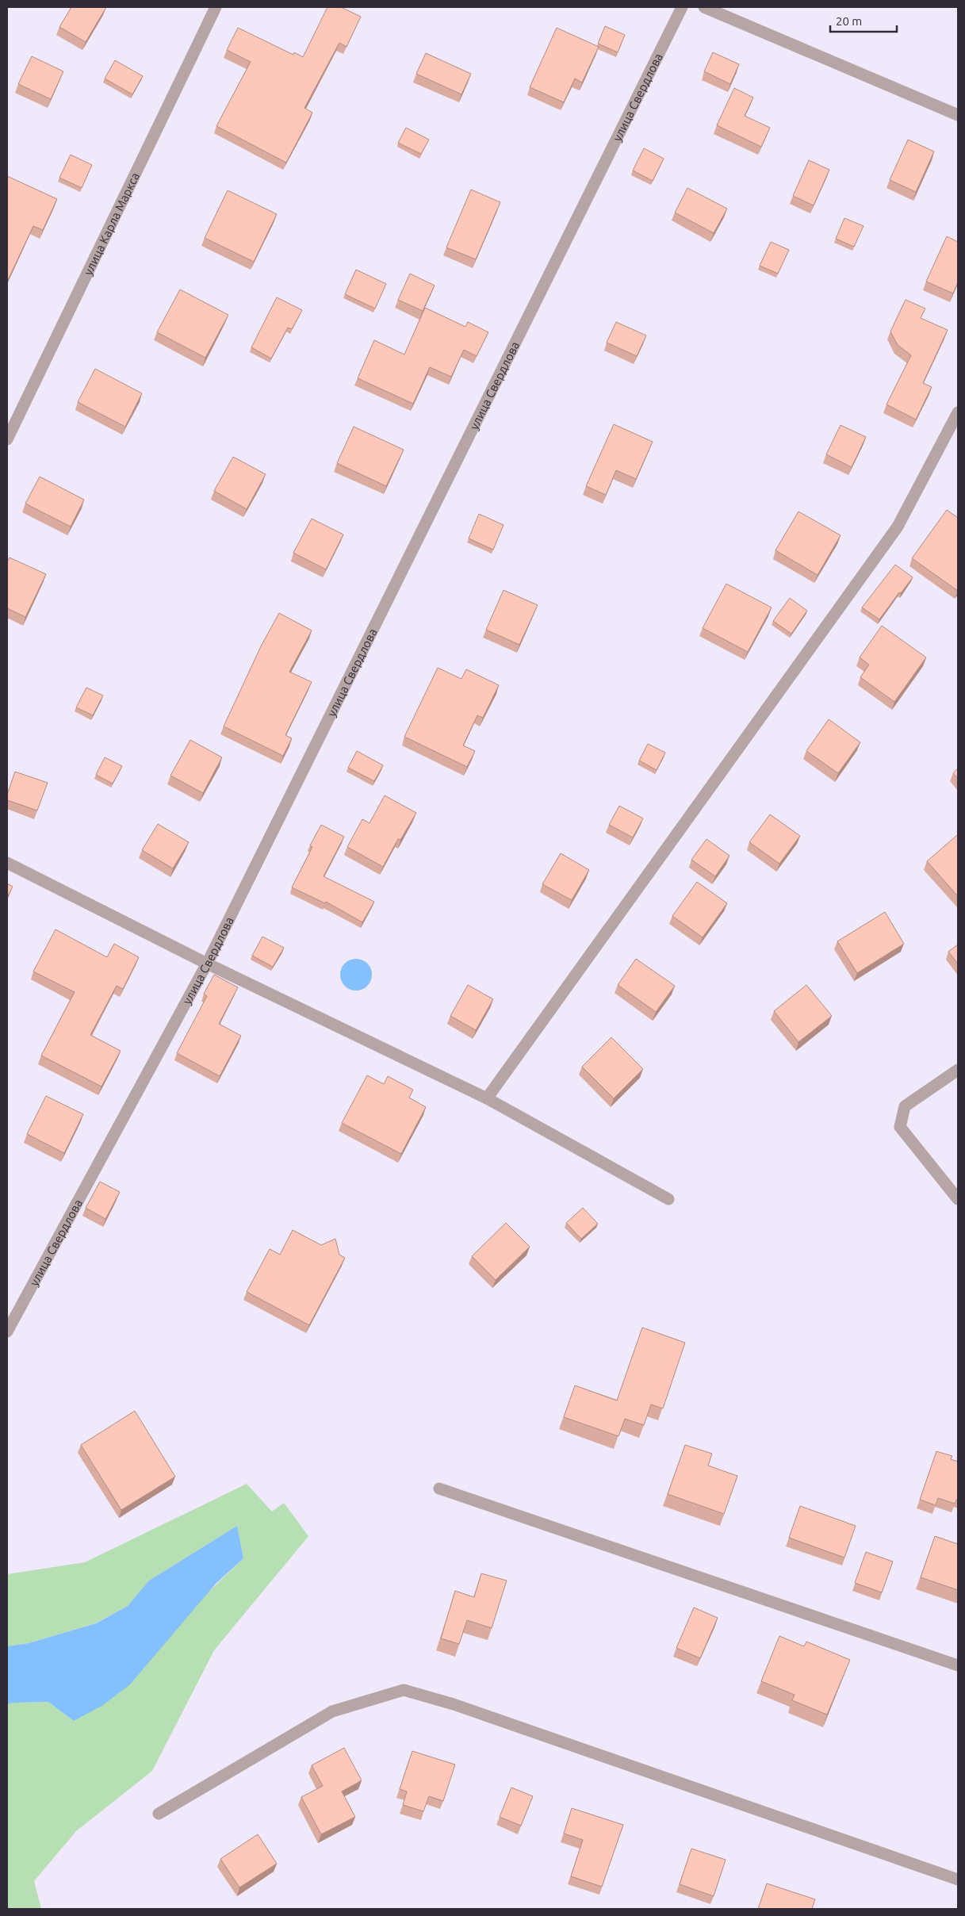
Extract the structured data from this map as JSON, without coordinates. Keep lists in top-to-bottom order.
{
  "streets": {
    "street": ["улица Свердлова", "улица Карла Маркса"]
  },
  "scale_bar": "20 m"
}
